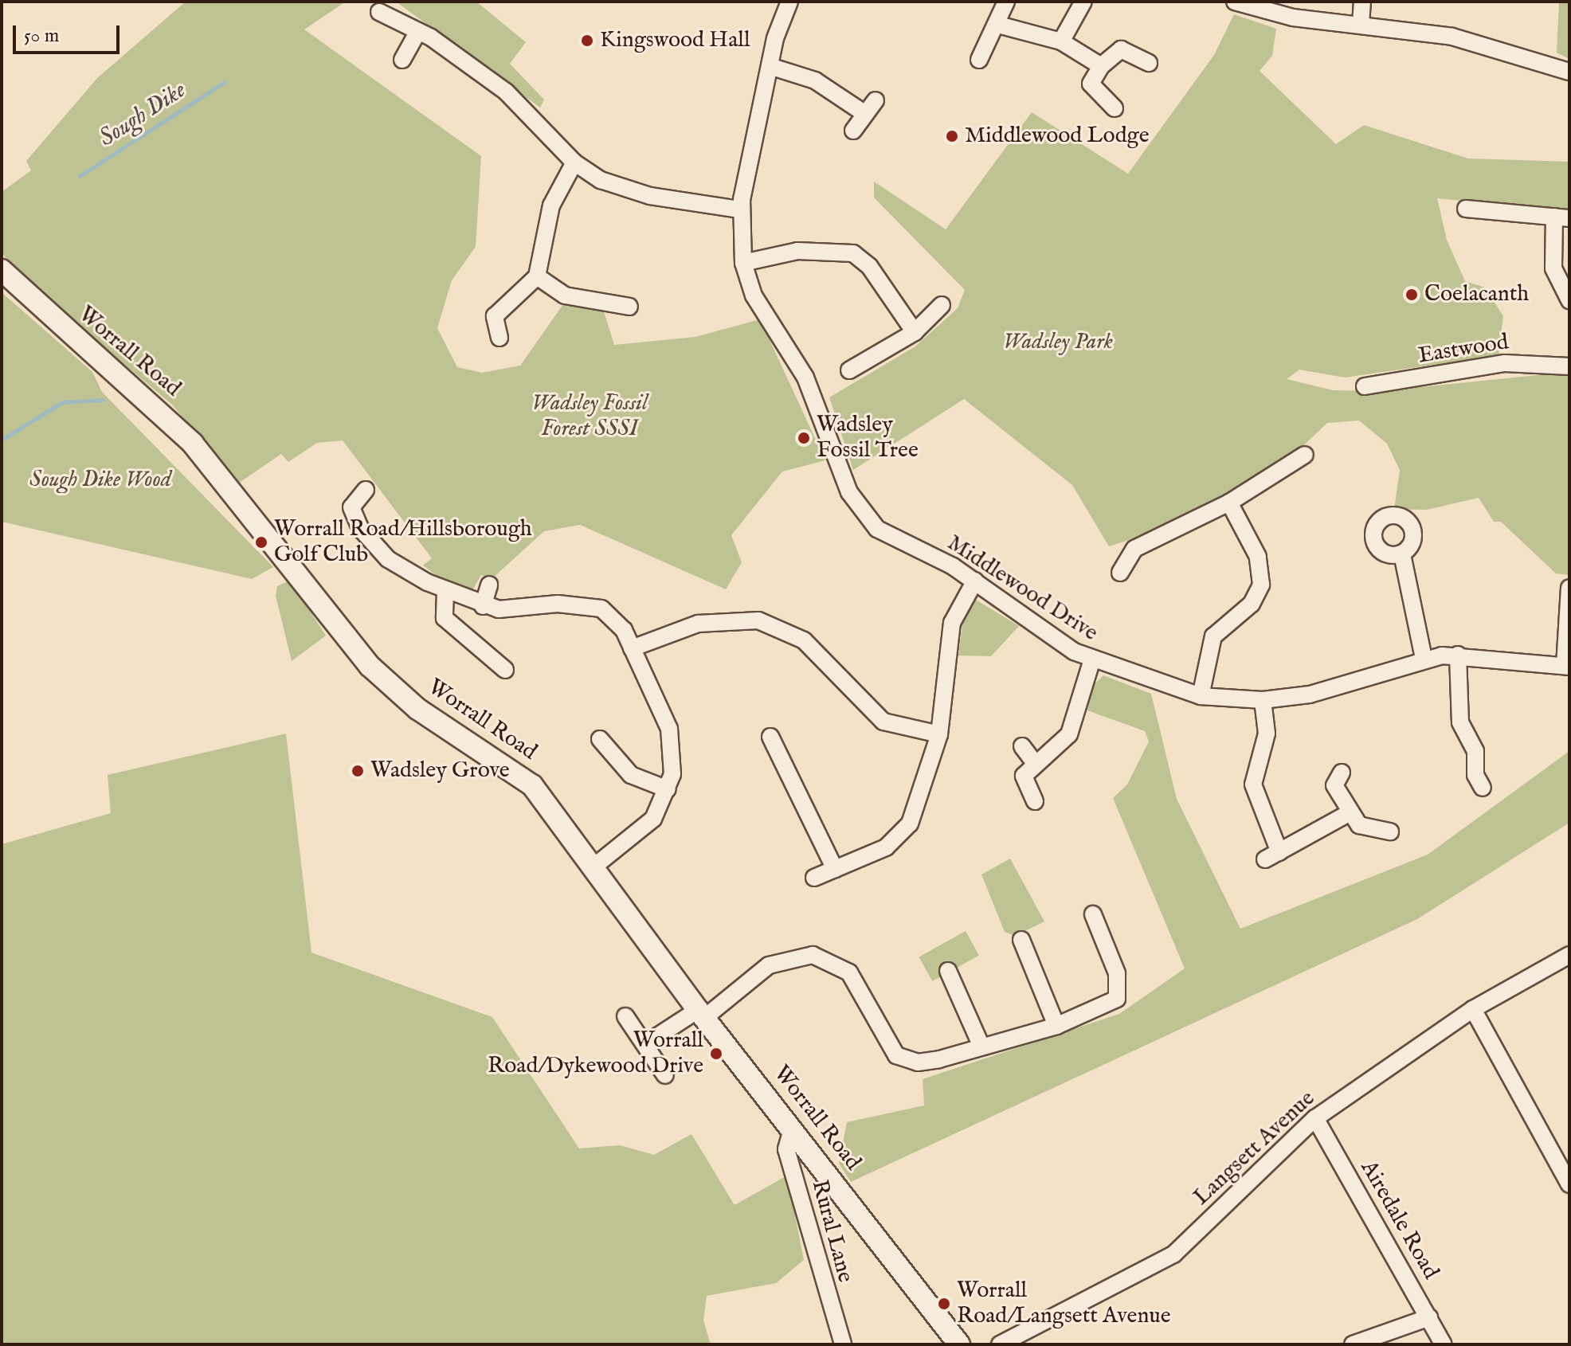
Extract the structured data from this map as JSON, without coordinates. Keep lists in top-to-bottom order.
{
  "streets": {
    "street": [
      "Eastwood",
      "Worrall Road",
      "Middlewood Drive",
      "Langsett Avenue",
      "Airedale Road",
      "Rural Lane"
    ]
  },
  "crossings": [
    ["Worrall Road", "Rural Lane"],
    ["Langsett Avenue", "Airedale Road"]
  ],
  "water": ["Sough Dike"],
  "parks": ["Wadsley Park", "Wadsley Fossil Forest SSSI", "Sough Dike Wood"],
  "places": [
    "Kingswood Hall",
    "Middlewood Lodge",
    "Coelacanth",
    "Wadsley Fossil Tree",
    "Worrall Road/Hillsborough Golf Club",
    "Wadsley Grove",
    "Worrall Road/Dykewood Drive",
    "Worrall Road/Langsett Avenue"
  ],
  "scale_bar": "50 m"
}
